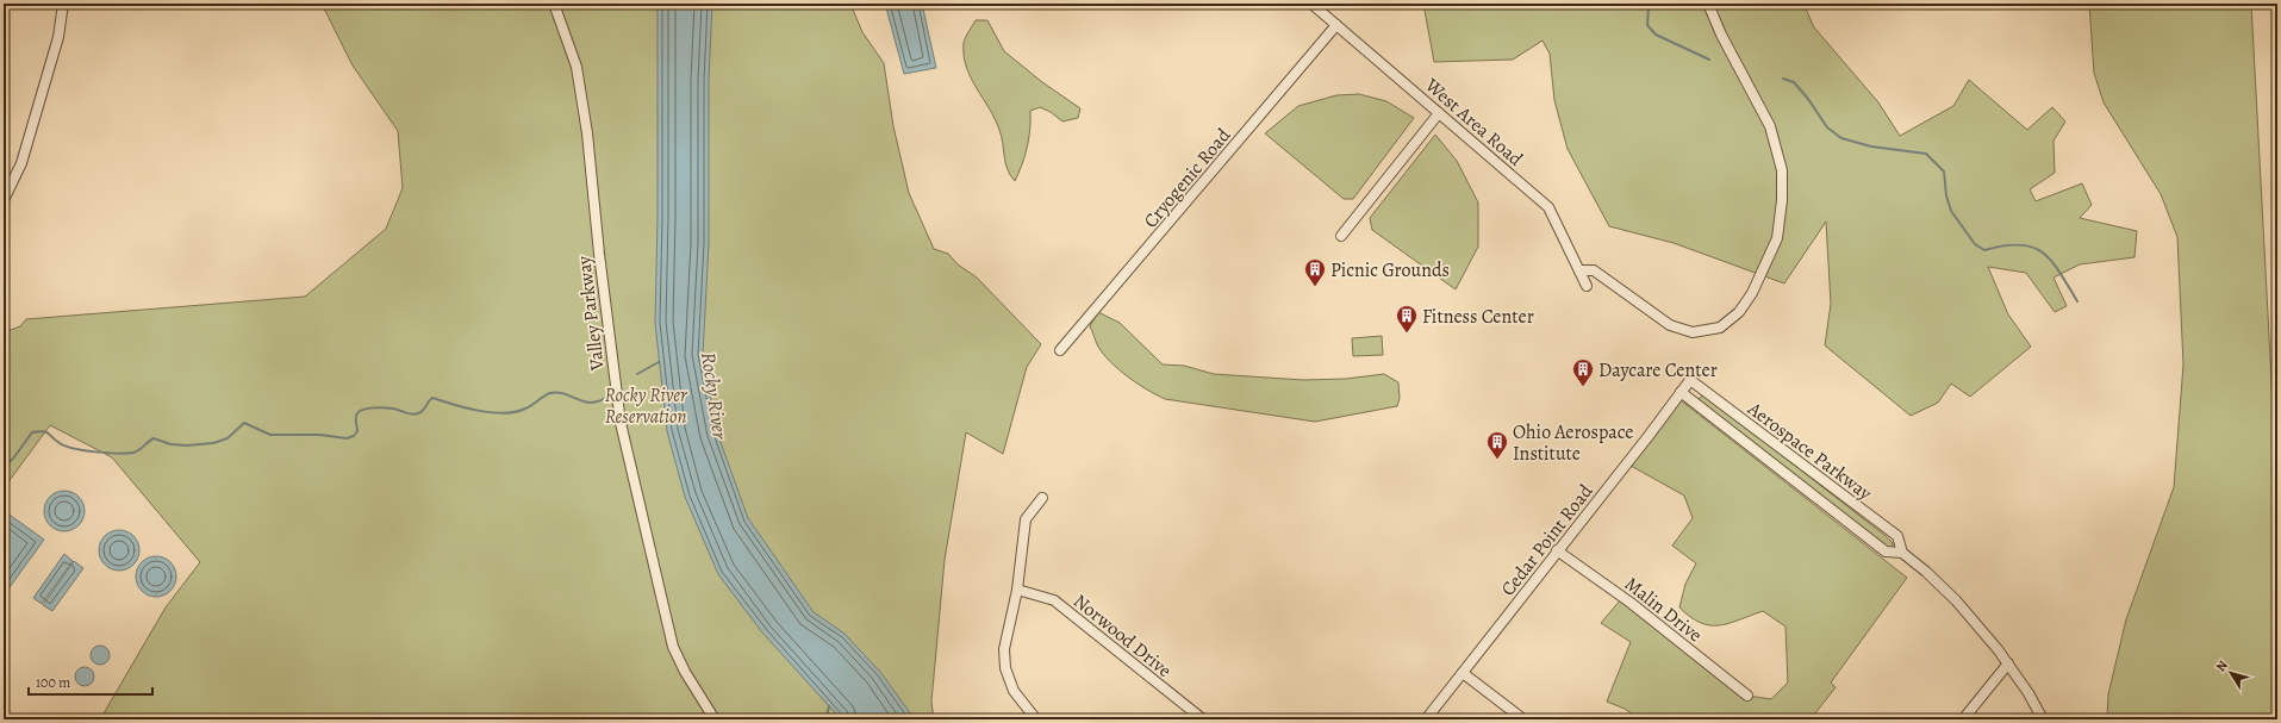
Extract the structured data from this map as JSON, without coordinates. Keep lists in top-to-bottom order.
{
  "streets": {
    "street": [
      "West Area Road",
      "Cryogenic Road",
      "Valley Parkway",
      "Aerospace Parkway",
      "Cedar Point Road",
      "Malin Drive",
      "Norwood Drive"
    ]
  },
  "crossings": [
    ["West Area Road", "Cryogenic Road"],
    ["Aerospace Parkway", "Cedar Point Road"],
    ["Cedar Point Road", "Malin Drive"]
  ],
  "water": ["Rocky River"],
  "parks": ["Rocky River Reservation"],
  "places": {
    "building": [
      "Picnic Grounds",
      "Fitness Center",
      "Daycare Center",
      "Ohio Aerospace Institute"
    ]
  },
  "scale_bar": "100 m",
  "north": "top left"
}
